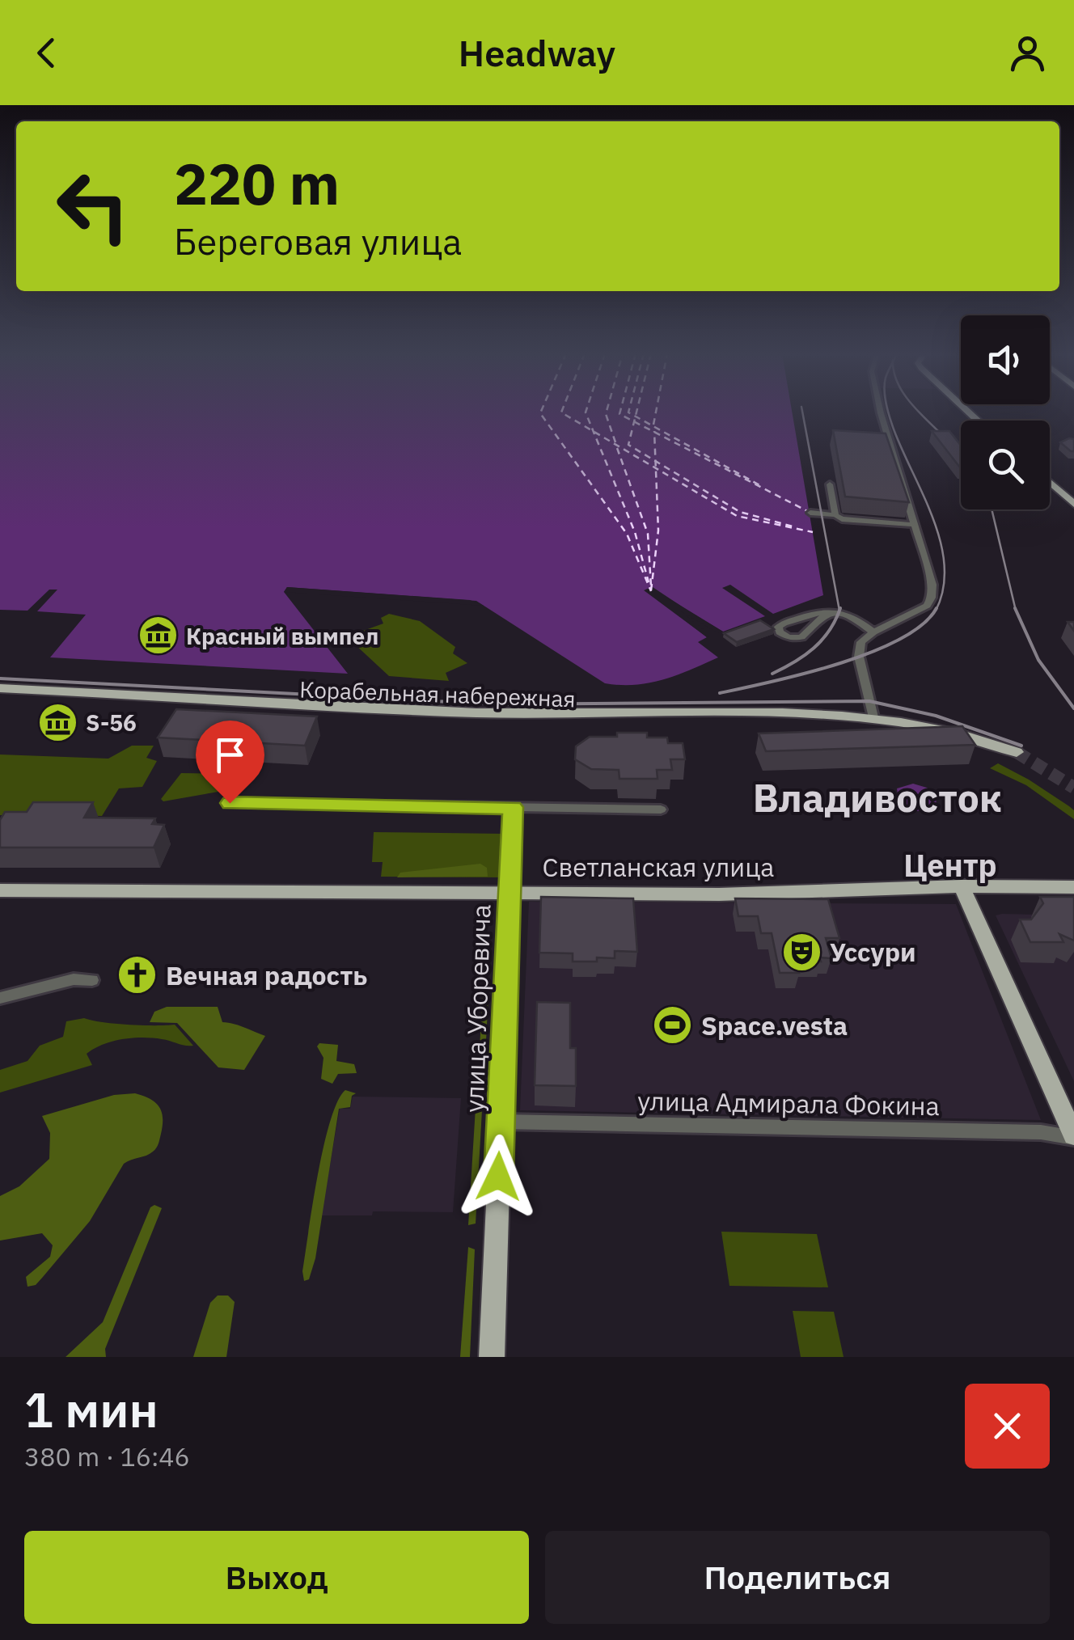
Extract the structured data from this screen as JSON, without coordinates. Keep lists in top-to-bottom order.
{
  "streets": {
    "main road": ["Корабельная набережная", "Светланская улица", "улица Уборевича"],
    "street": ["улица Адмирала Фокина"]
  },
  "crossings": [
    ["Светланская улица", "улица Уборевича"],
    ["улица Уборевича", "улица Адмирала Фокина"]
  ],
  "districts": ["Владивосток", "Центр"],
  "places": {
    "museum": ["Красный вымпел", "S-56"],
    "theatre": ["Уссури"],
    "church": ["Вечная радость"],
    "sports": ["Space.vesta"]
  },
  "page": {
    "header": "Headway",
    "turn": ["220 m", "Береговая улица"],
    "heading": ["1 мин", "380 m · 16:46"],
    "buttons": ["Выход", "Поделиться"]
  }
}
